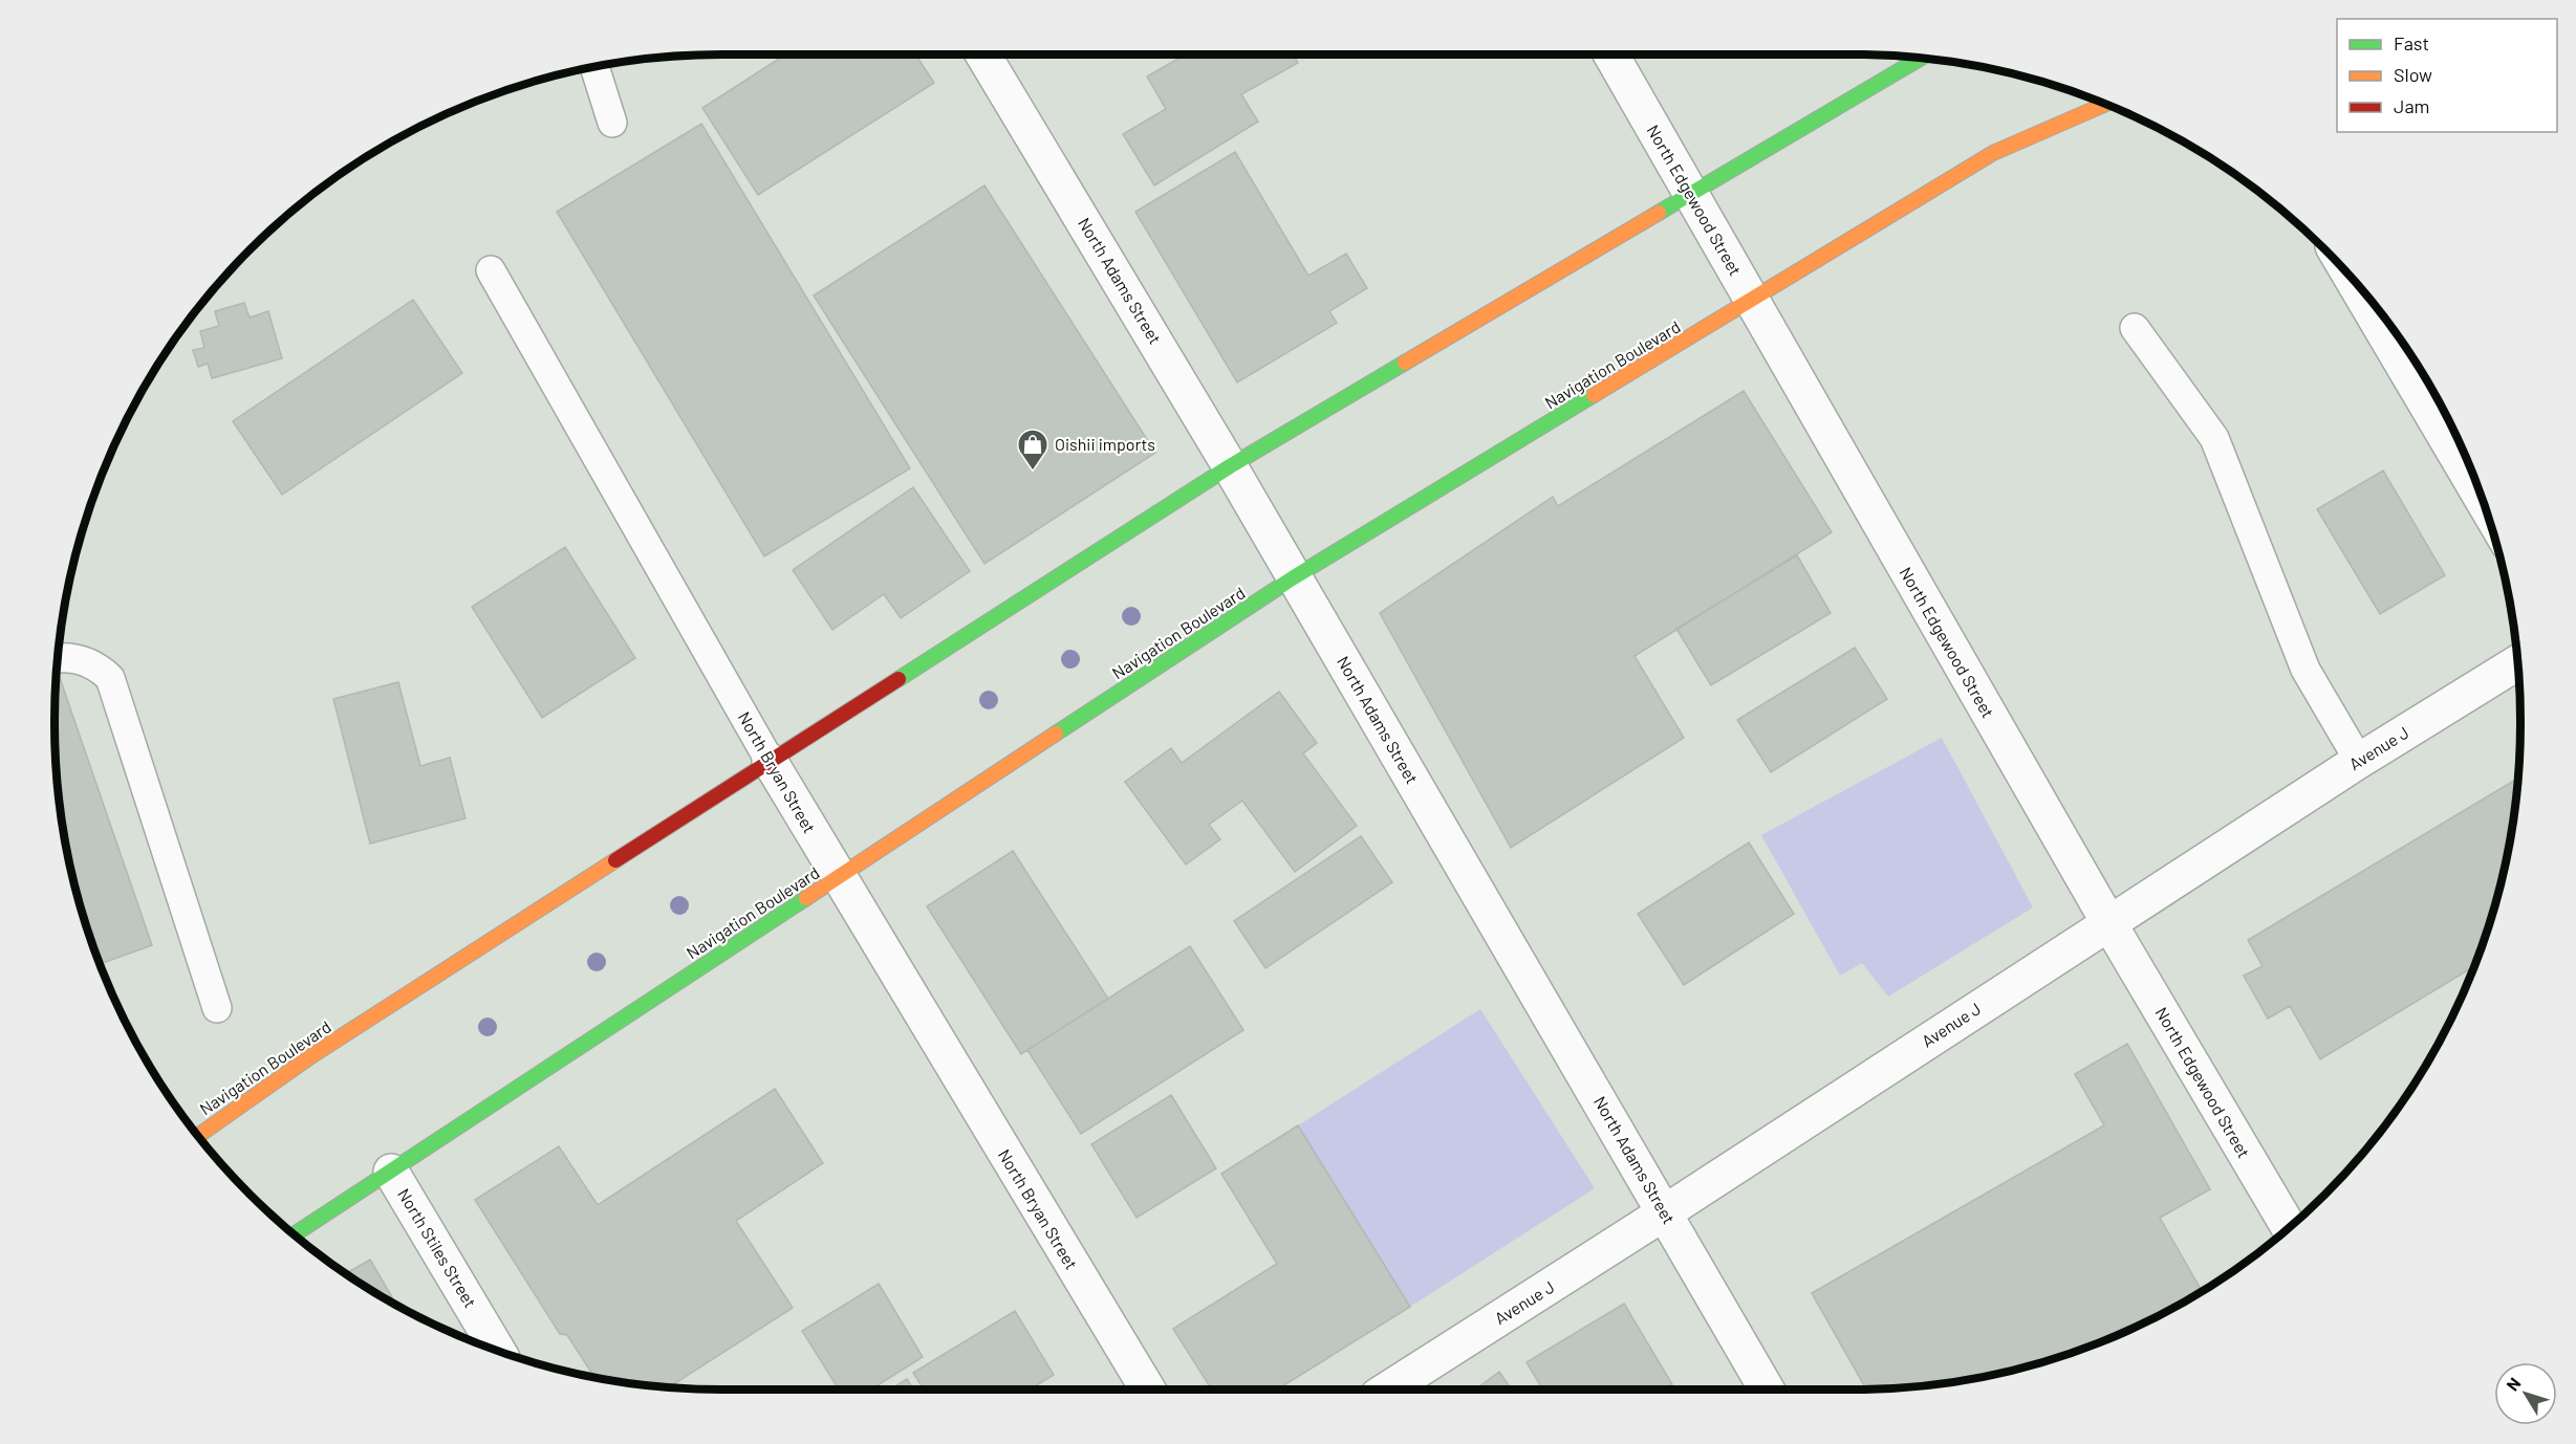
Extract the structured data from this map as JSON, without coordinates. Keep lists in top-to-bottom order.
{
  "streets": {
    "main road": ["Navigation Boulevard"],
    "street": [
      "North Edgewood Street",
      "North Adams Street",
      "Avenue J",
      "North Bryan Street",
      "North Stiles Street"
    ]
  },
  "crossings": [
    ["North Edgewood Street", "Navigation Boulevard"],
    ["North Edgewood Street", "Avenue J"],
    ["North Adams Street", "Navigation Boulevard"],
    ["North Adams Street", "Avenue J"],
    ["Navigation Boulevard", "North Bryan Street"],
    ["Navigation Boulevard", "North Stiles Street"]
  ],
  "places": {
    "shop": ["Oishii imports"]
  },
  "legend": ["Fast", "Slow", "Jam"],
  "north": "top left"
}
